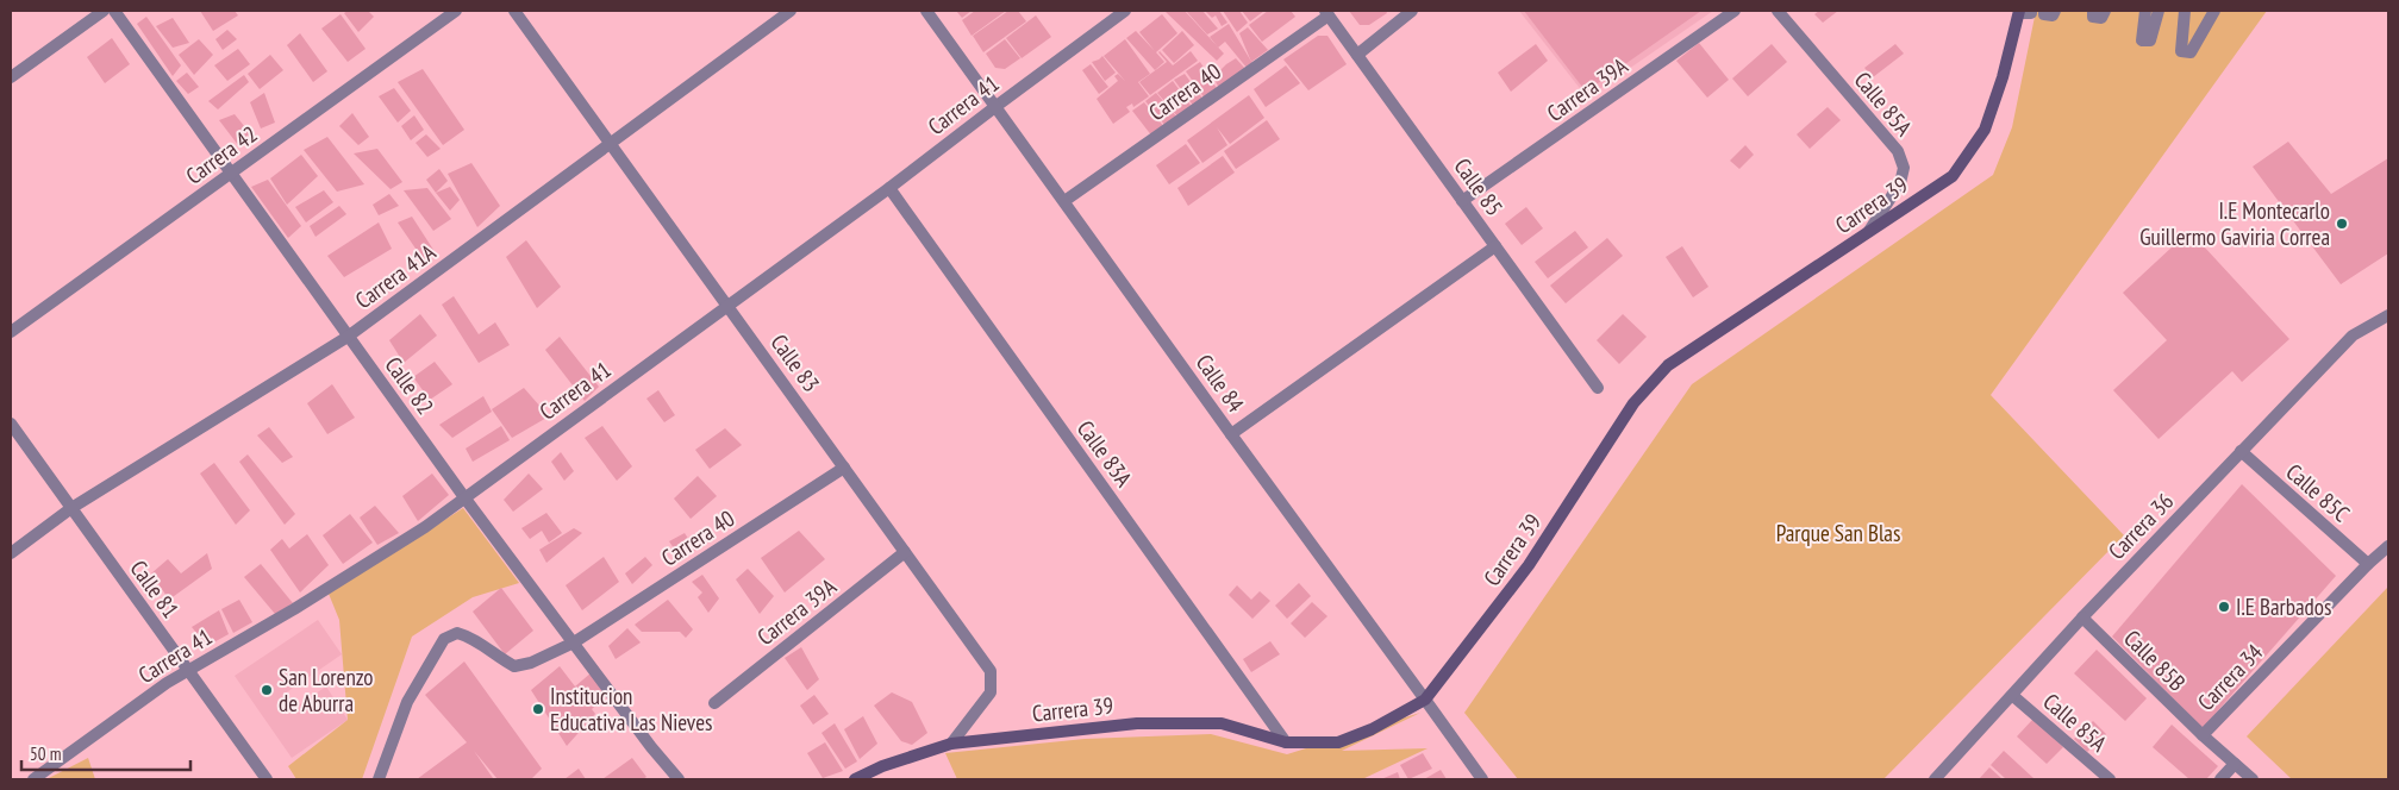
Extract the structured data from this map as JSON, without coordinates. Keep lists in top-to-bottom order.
{
  "streets": {
    "main road": ["Carrera 39"],
    "street": [
      "Carrera 39A",
      "Carrera 40",
      "Calle 85A",
      "Carrera 41",
      "Carrera 42",
      "Calle 85",
      "Carrera 41A",
      "Calle 83",
      "Calle 84",
      "Calle 82",
      "Calle 83A",
      "Calle 85C",
      "Carrera 36",
      "Calle 81",
      "Calle 85B",
      "Carrera 34"
    ]
  },
  "crossings": [
    ["Carrera 39A", "Calle 85"],
    ["Carrera 39A", "Calle 83"],
    ["Carrera 40", "Calle 85"],
    ["Carrera 40", "Calle 83"],
    ["Carrera 40", "Calle 84"],
    ["Carrera 40", "Calle 82"],
    ["Calle 85A", "Carrera 39"],
    ["Calle 85A", "Carrera 36"],
    ["Carrera 41", "Calle 83"],
    ["Carrera 41", "Calle 84"],
    ["Carrera 41", "Calle 82"],
    ["Carrera 41", "Calle 83A"],
    ["Carrera 41", "Calle 81"],
    ["Carrera 42", "Calle 82"],
    ["Carrera 39", "Calle 83"],
    ["Carrera 39", "Calle 84"],
    ["Carrera 39", "Calle 83A"],
    ["Carrera 41A", "Calle 83"],
    ["Carrera 41A", "Calle 82"],
    ["Carrera 41A", "Calle 81"],
    ["Calle 85C", "Carrera 36"],
    ["Calle 85C", "Carrera 34"],
    ["Carrera 36", "Calle 85B"],
    ["Calle 85B", "Carrera 34"]
  ],
  "parks": ["Parque San Blas"],
  "places": [
    "I.E Montecarlo Guillermo Gaviria Correa",
    "I.E Barbados",
    "San Lorenzo de Aburra",
    "Institucion Educativa Las Nieves"
  ],
  "scale_bar": "50 m"
}
